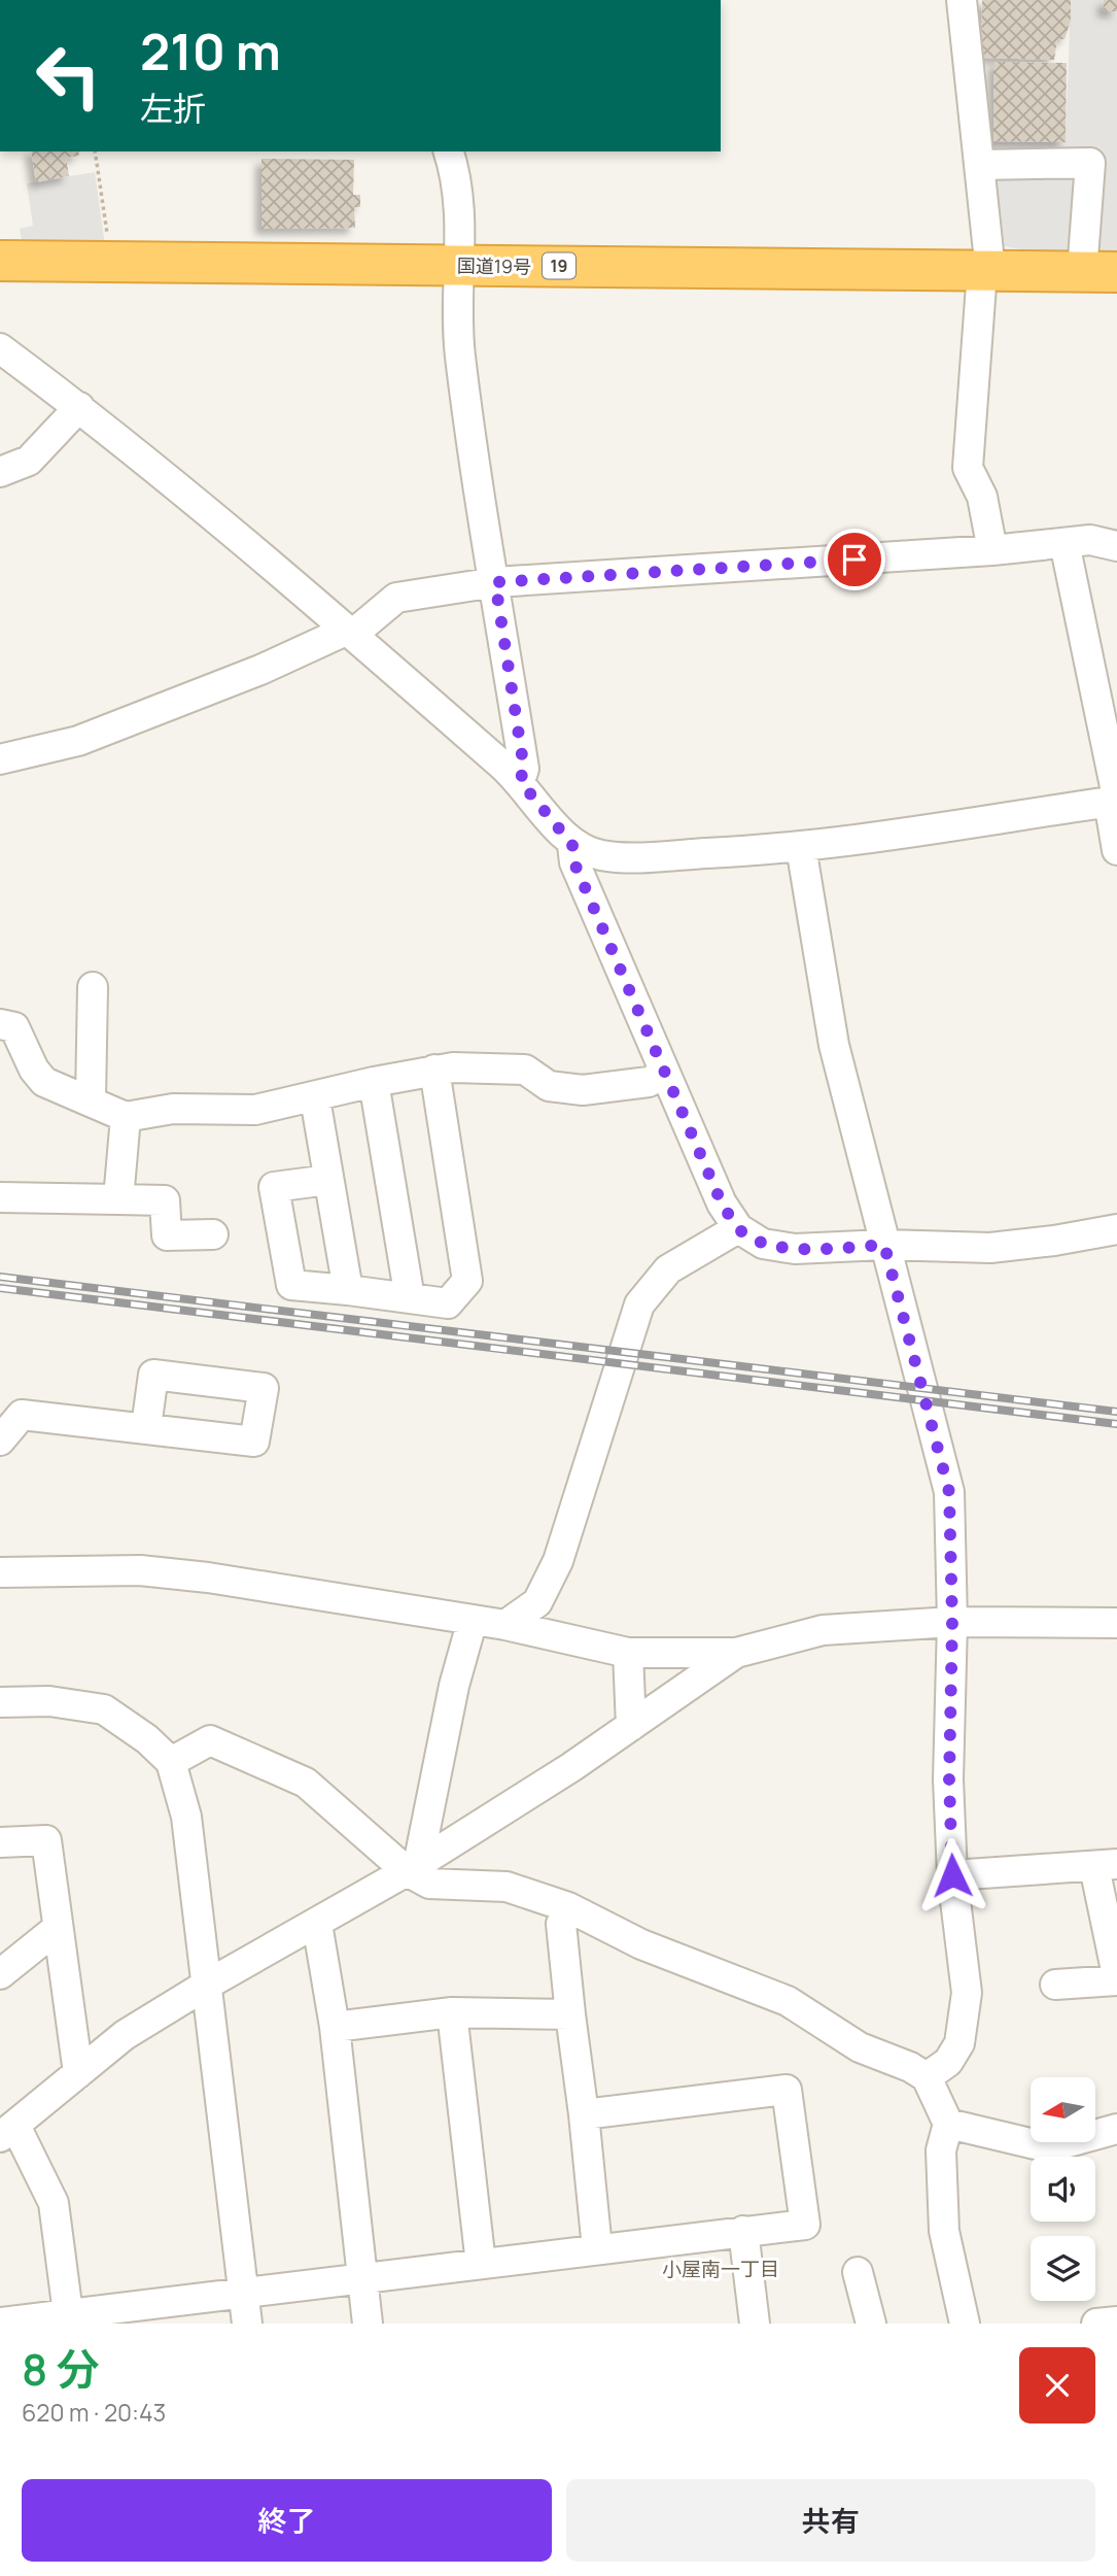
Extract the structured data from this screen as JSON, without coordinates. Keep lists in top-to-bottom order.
{
  "streets": {
    "highway": ["国道19号", "19"]
  },
  "districts": ["小屋南一丁目"],
  "north": "left",
  "page": {
    "turn": ["210 m", "左折"],
    "heading": ["8 分", "620 m · 20:43"],
    "buttons": ["終了", "共有"]
  }
}
